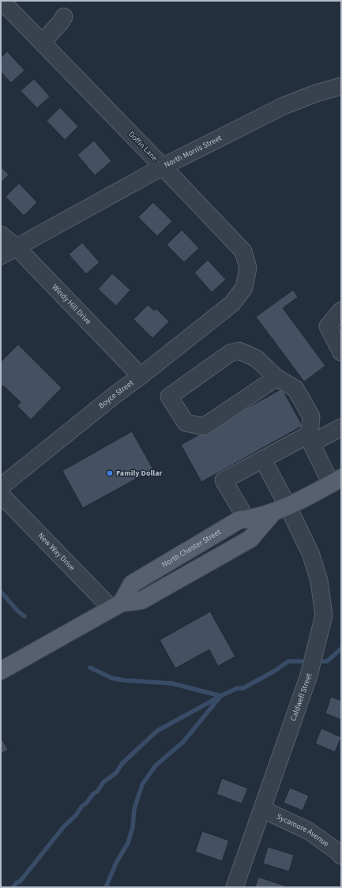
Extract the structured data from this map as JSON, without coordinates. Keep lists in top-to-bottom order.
{
  "streets": {
    "main road": ["North Chester Street"],
    "street": [
      "Doffin Lane",
      "North Morris Street",
      "Windy Hill Drive",
      "Boyce Street",
      "New Way Drive",
      "Caldwell Street",
      "Sycamore Avenue"
    ]
  },
  "crossings": [
    ["Doffin Lane", "North Morris Street"],
    ["Doffin Lane", "Boyce Street"],
    ["North Morris Street", "Windy Hill Drive"],
    ["Windy Hill Drive", "Boyce Street"],
    ["North Chester Street", "New Way Drive"],
    ["North Chester Street", "Caldwell Street"],
    ["Caldwell Street", "Sycamore Avenue"]
  ],
  "places": ["Family Dollar"]
}
